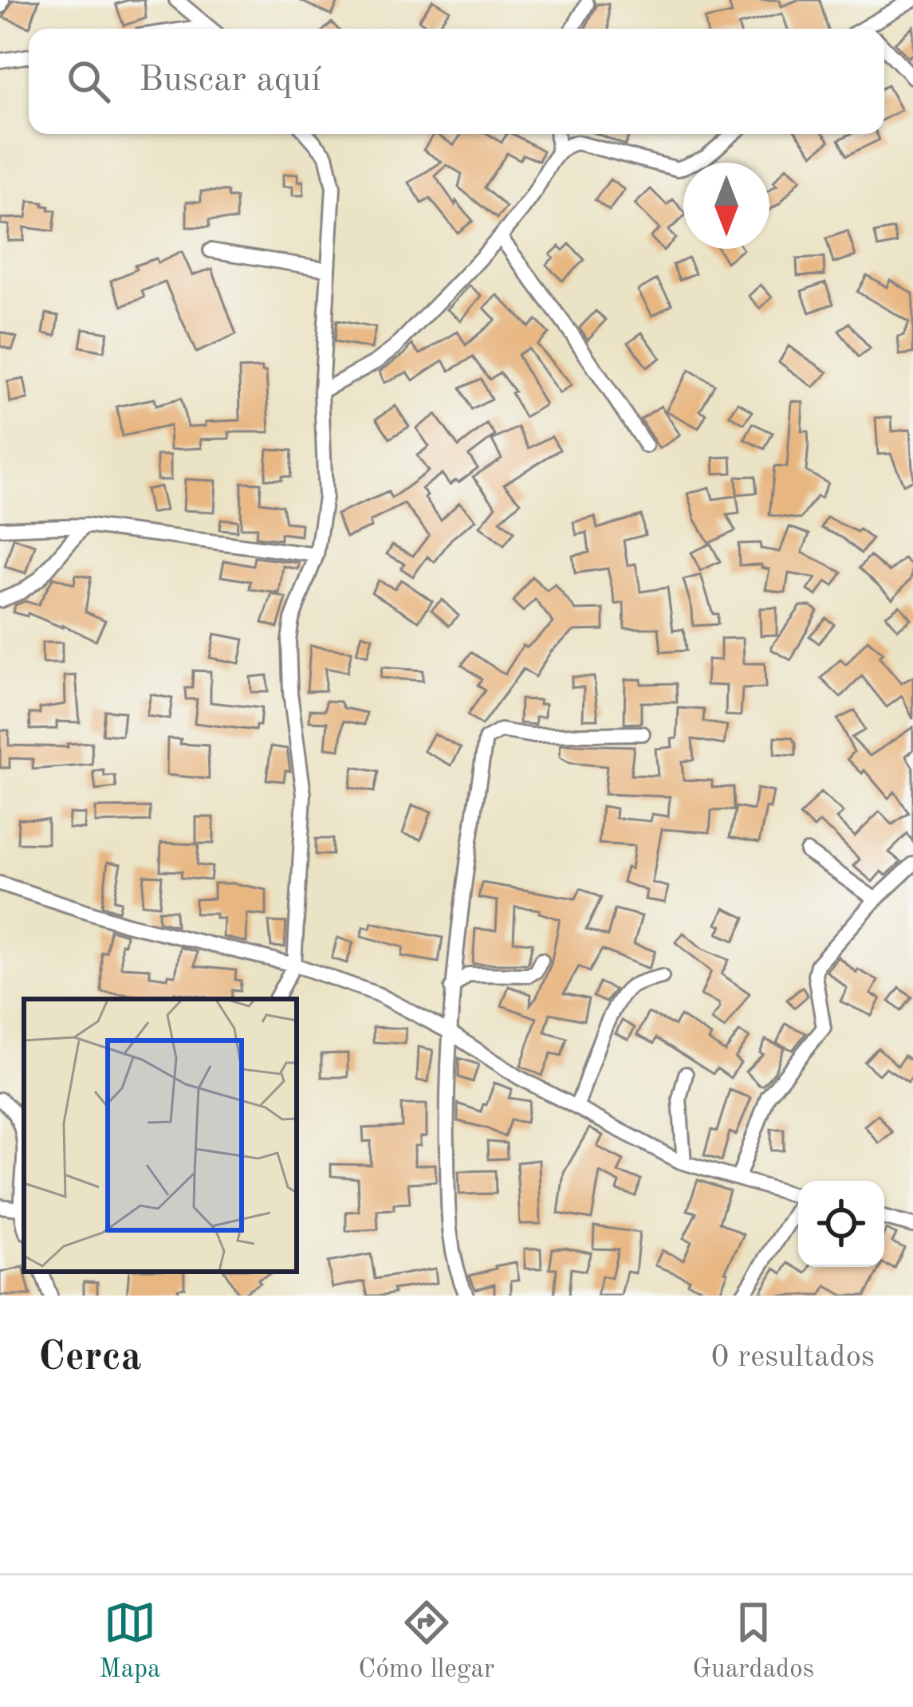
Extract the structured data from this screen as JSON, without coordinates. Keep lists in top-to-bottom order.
{
  "north": "bottom",
  "page": {
    "search": "Buscar aquí",
    "heading": ["Cerca", "0 resultados"],
    "nav": ["Mapa", "Cómo llegar", "Guardados"]
  }
}
